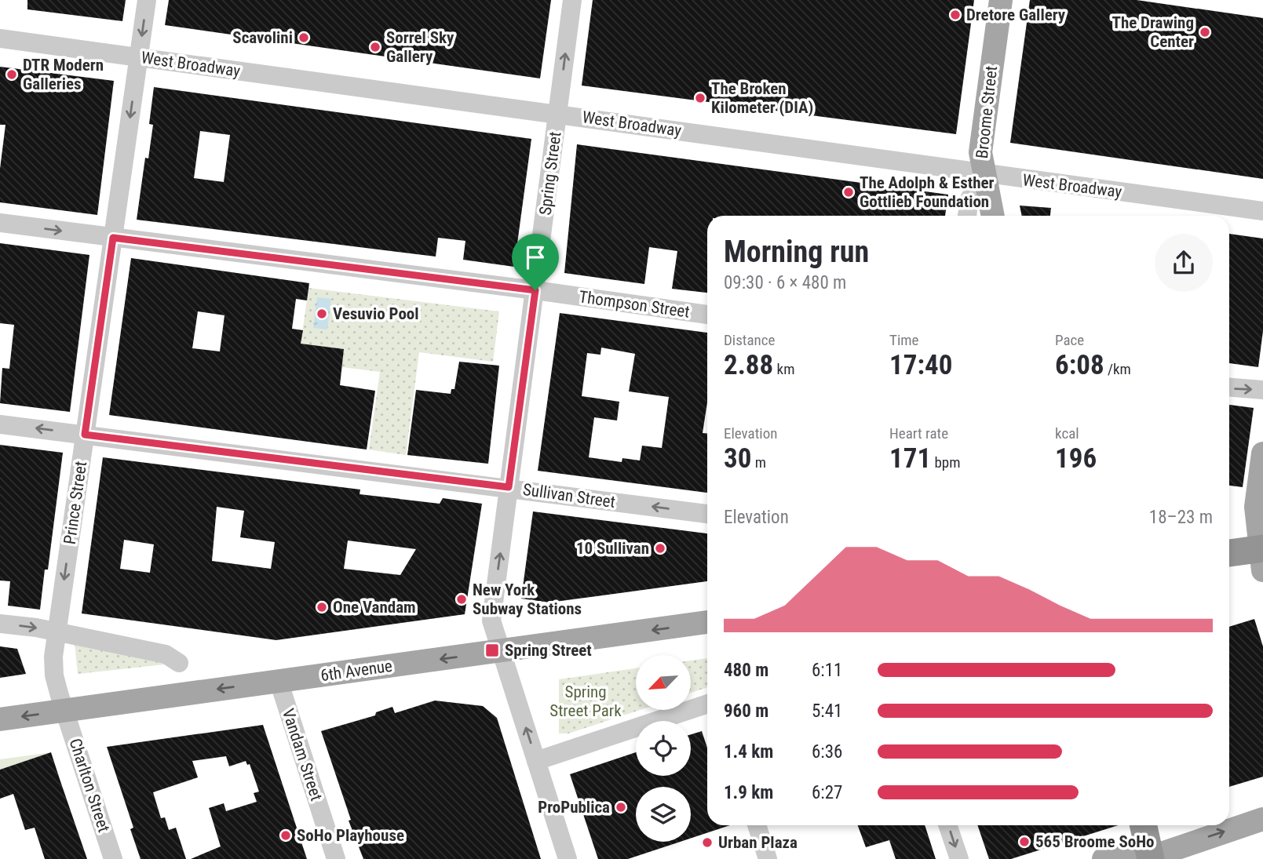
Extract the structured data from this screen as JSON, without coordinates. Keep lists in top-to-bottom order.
{
  "streets": {
    "main road": ["Broome Street", "6th Avenue"],
    "street": [
      "West Broadway",
      "Spring Street",
      "Thompson Street",
      "Sullivan Street",
      "Prince Street",
      "Vandam Street",
      "Charlton Street"
    ]
  },
  "crossings": [
    ["West Broadway", "Broome Street"],
    ["West Broadway", "Spring Street"],
    ["West Broadway", "Prince Street"],
    ["Spring Street", "Thompson Street"],
    ["Spring Street", "Sullivan Street"],
    ["Spring Street", "6th Avenue"],
    ["Thompson Street", "Prince Street"],
    ["Sullivan Street", "Prince Street"],
    ["Prince Street", "6th Avenue"],
    ["Prince Street", "Charlton Street"],
    ["6th Avenue", "Vandam Street"],
    ["6th Avenue", "Charlton Street"]
  ],
  "one_way": [
    "Spring Street",
    "Sullivan Street",
    "Prince Street",
    "6th Avenue"
  ],
  "parks": ["Spring Street Park"],
  "places": {
    "other": [
      "Dretore Gallery",
      "The Drawing Center",
      "Scavolini",
      "Sorrel Sky Gallery",
      "DTR Modern Galleries",
      "The Broken Kilometer (DIA)",
      "The Adolph & Esther Gottlieb Foundation",
      "Vesuvio Pool",
      "10 Sullivan",
      "New York Subway Stations",
      "One Vandam",
      "ProPublica",
      "SoHo Playhouse",
      "565 Broome SoHo",
      "Urban Plaza"
    ],
    "transit": ["Spring Street"]
  },
  "north": "bottom left",
  "page": {
    "heading": ["Morning run", "09:30 · 6 × 480 m"],
    "stats": [
      ["Distance", "2.88 km"],
      ["Time", "17:40"],
      ["Pace", "6:08 /km"],
      ["Elevation", "30 m"],
      ["Heart rate", "171 bpm"],
      ["kcal", "196"]
    ],
    "chart": ["Elevation", "18–23 m"],
    "list": [
      {
        "name": "480 m",
        "note": "6:11"
      },
      {
        "name": "960 m",
        "note": "5:41"
      },
      {
        "name": "1.4 km",
        "note": "6:36"
      },
      {
        "name": "1.9 km",
        "note": "6:27"
      }
    ]
  }
}
